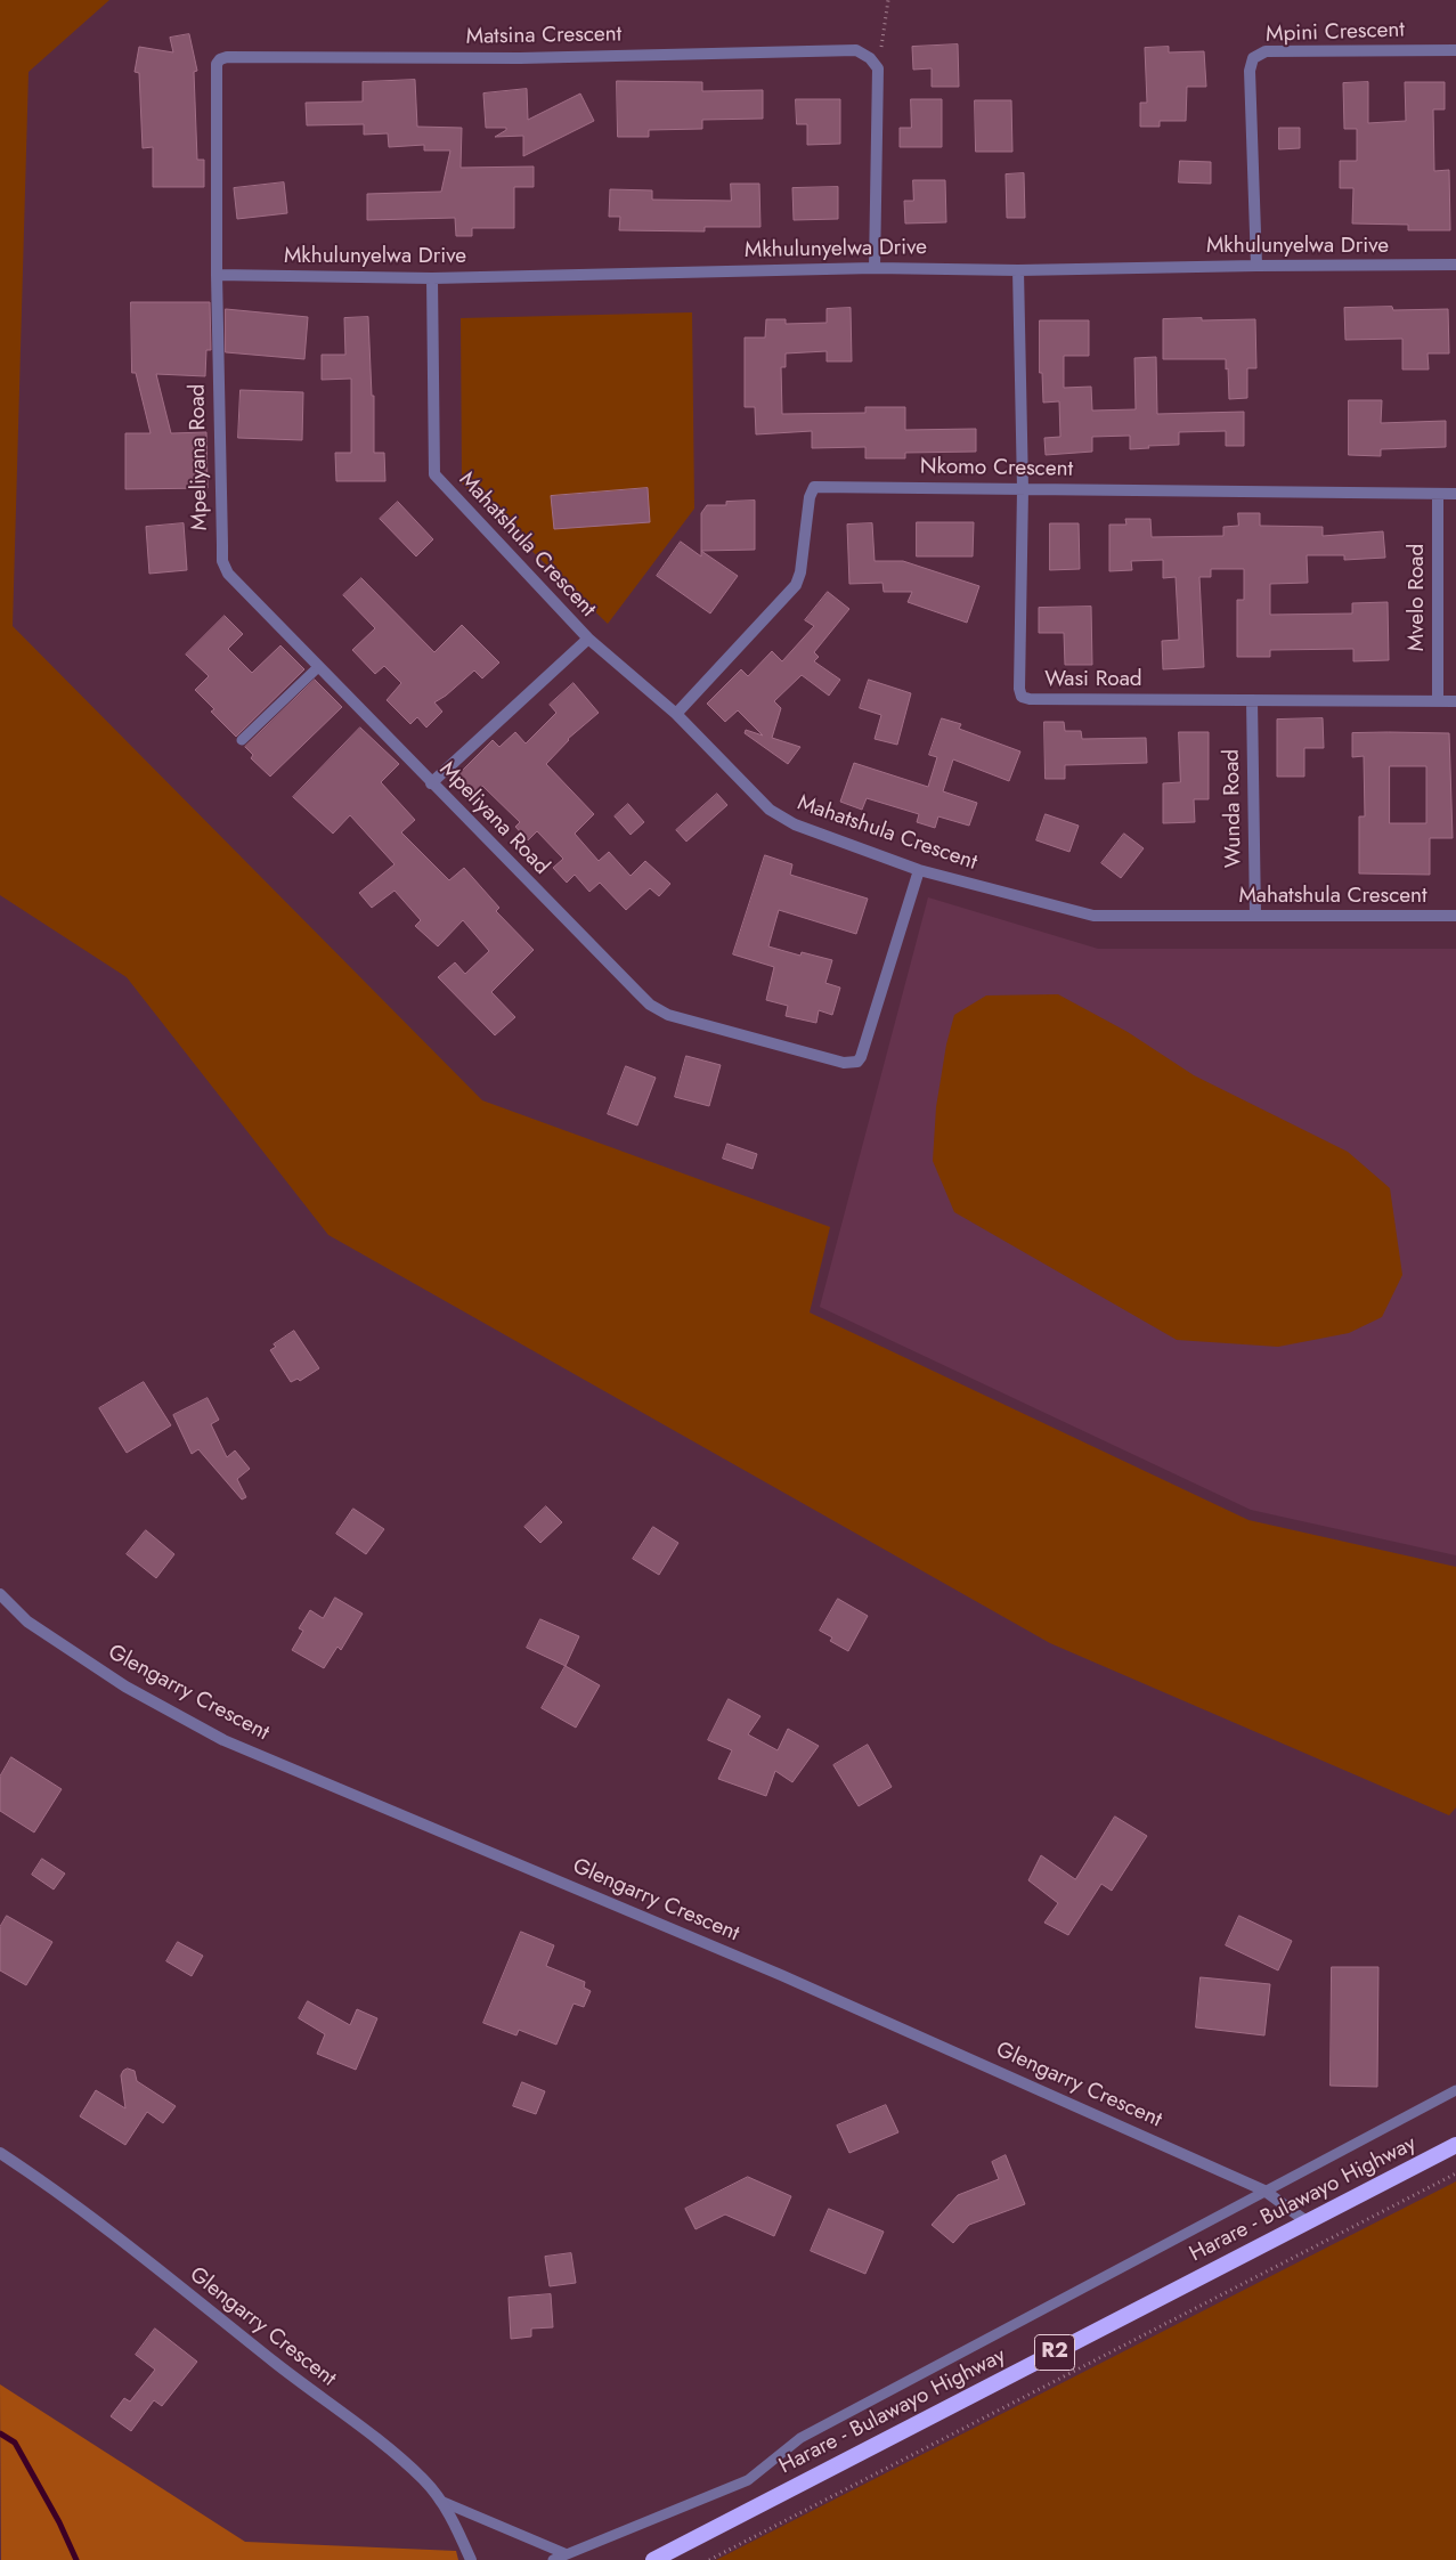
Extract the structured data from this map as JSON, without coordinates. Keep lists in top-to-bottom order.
{
  "streets": {
    "highway": ["Harare - Bulawayo Highway", "R2"],
    "street": [
      "Mpini Crescent",
      "Matsina Crescent",
      "Mkhulunyelwa Drive",
      "Mpeliyana Road",
      "Nkomo Crescent",
      "Mahatshula Crescent",
      "Mvelo Road",
      "Wasi Road",
      "Wunda Road",
      "Glengarry Crescent"
    ]
  },
  "crossings": [
    ["Mpini Crescent", "Mkhulunyelwa Drive"],
    ["Matsina Crescent", "Mkhulunyelwa Drive"],
    ["Matsina Crescent", "Mpeliyana Road"],
    ["Mkhulunyelwa Drive", "Mpeliyana Road"],
    ["Mkhulunyelwa Drive", "Mahatshula Crescent"],
    ["Mkhulunyelwa Drive", "Wasi Road"],
    ["Mpeliyana Road", "Mahatshula Crescent"],
    ["Nkomo Crescent", "Mahatshula Crescent"],
    ["Nkomo Crescent", "Mvelo Road"],
    ["Nkomo Crescent", "Wasi Road"],
    ["Mahatshula Crescent", "Wunda Road"],
    ["Mvelo Road", "Wasi Road"],
    ["Wasi Road", "Wunda Road"],
    ["Glengarry Crescent", "Harare - Bulawayo Highway"]
  ]
}
